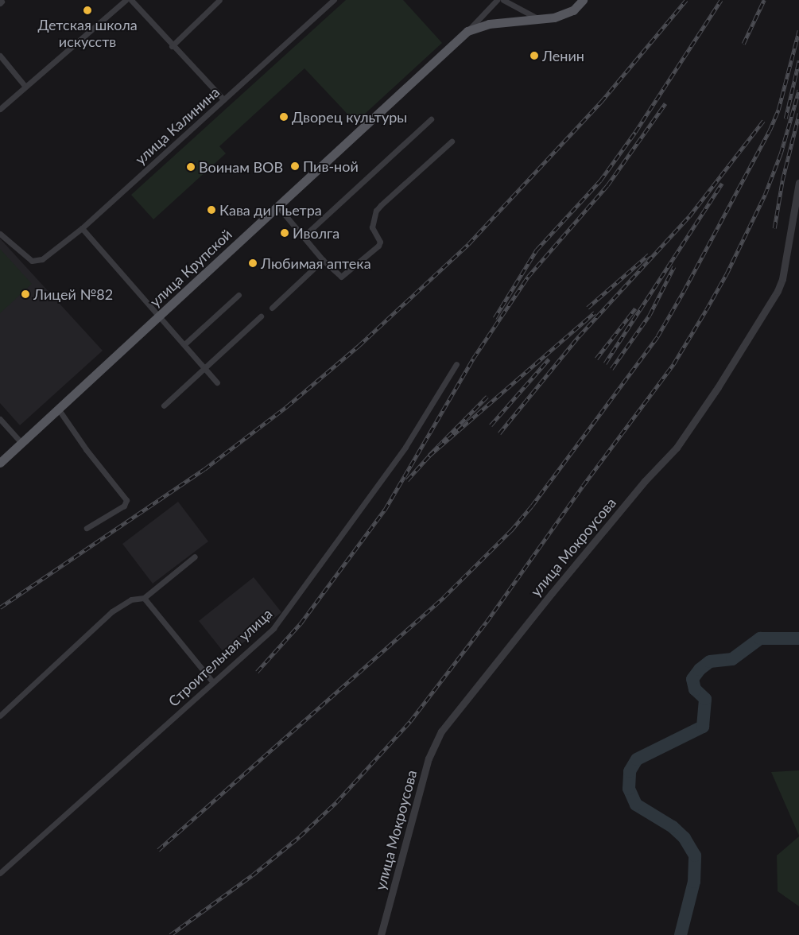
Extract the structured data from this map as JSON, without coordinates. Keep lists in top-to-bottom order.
{
  "streets": {
    "main road": ["улица Крупской"],
    "street": ["улица Калинина", "улица Мокроусова", "Строительная улица"]
  },
  "places": [
    "Детская школа искусств",
    "Ленин",
    "Дворец культуры",
    "Пив-ной",
    "Воинам ВОВ",
    "Кава ди Пьетра",
    "Иволга",
    "Любимая аптека",
    "Лицей №82"
  ]
}
